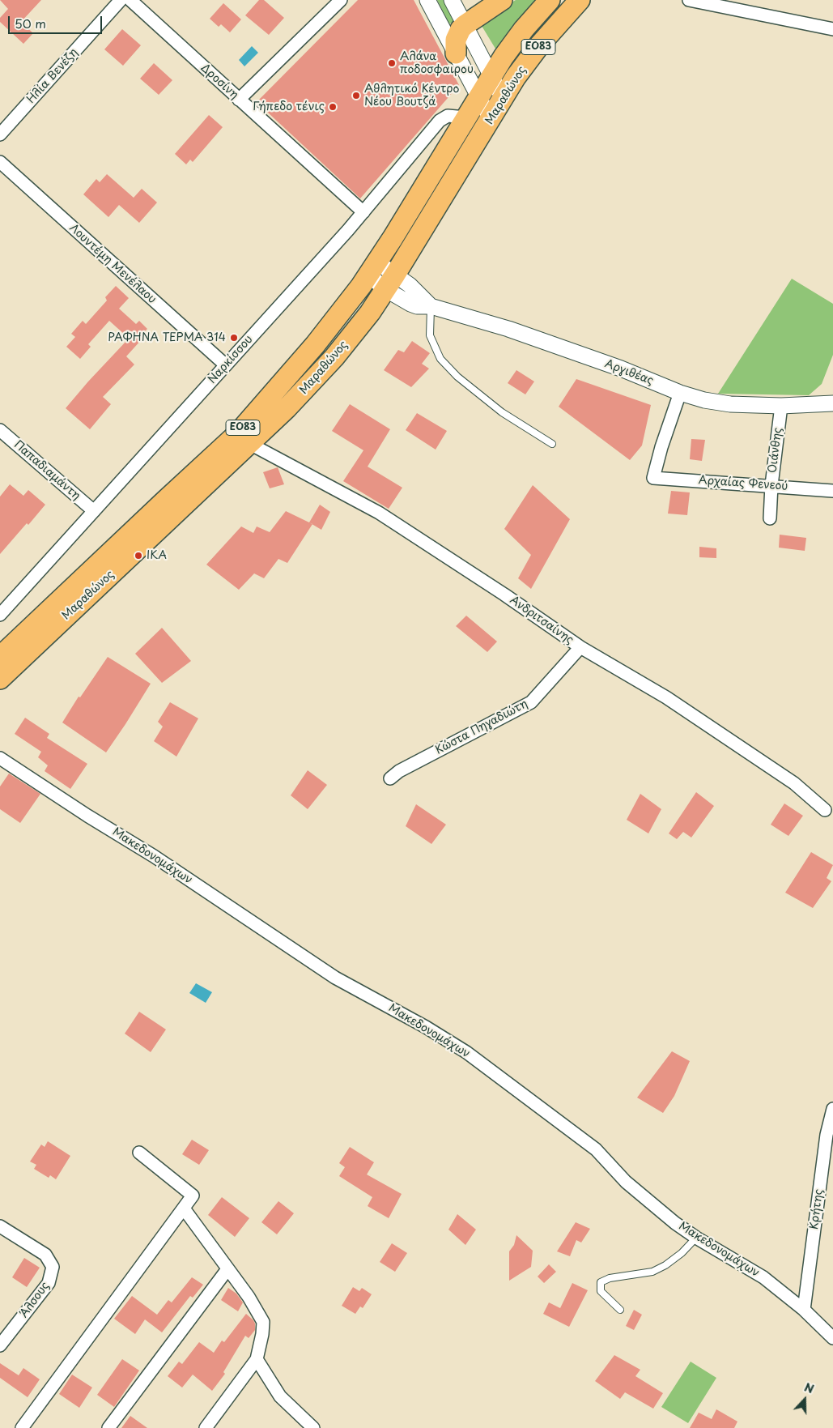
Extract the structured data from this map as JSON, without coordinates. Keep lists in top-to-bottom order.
{
  "streets": {
    "main road": ["ΕΟ83", "Μαραθώνος"],
    "street": [
      "Ηλία Βενέζη",
      "Δροσίνη",
      "Λουντέμη Μενέλαου",
      "Ναρκίσσου",
      "Αργιθέας",
      "Οιάνθης",
      "Παπαδιαμάντη",
      "Αρχαίας Φενεού",
      "Ανδριτσαίνης",
      "Κώστα Πηγαδιώτη",
      "Μακεδονομάχων",
      "Κρήτης",
      "Άλσους"
    ]
  },
  "crossings": [
    ["Δροσίνη", "Ναρκίσσου"],
    ["Μαραθώνος", "Ναρκίσσου"],
    ["Μαραθώνος", "Αργιθέας"],
    ["Μαραθώνος", "Ανδριτσαίνης"],
    ["Λουντέμη Μενέλαου", "Ναρκίσσου"],
    ["Ναρκίσσου", "Παπαδιαμάντη"],
    ["Αργιθέας", "Οιάνθης"],
    ["Αργιθέας", "Αρχαίας Φενεού"],
    ["Οιάνθης", "Αρχαίας Φενεού"],
    ["Ανδριτσαίνης", "Κώστα Πηγαδιώτη"],
    ["Μακεδονομάχων", "Κρήτης"]
  ],
  "places": [
    "Αλάνα ποδοσφαιρου",
    "Αθλητικό Κέντρο Νέου Βουτζά",
    "Γήπεδο τένις",
    "ΡΑΦΗΝΑ ΤΕΡΜΑ 314",
    "ΙΚΑ"
  ],
  "scale_bar": "50 m",
  "north": "top"
}
